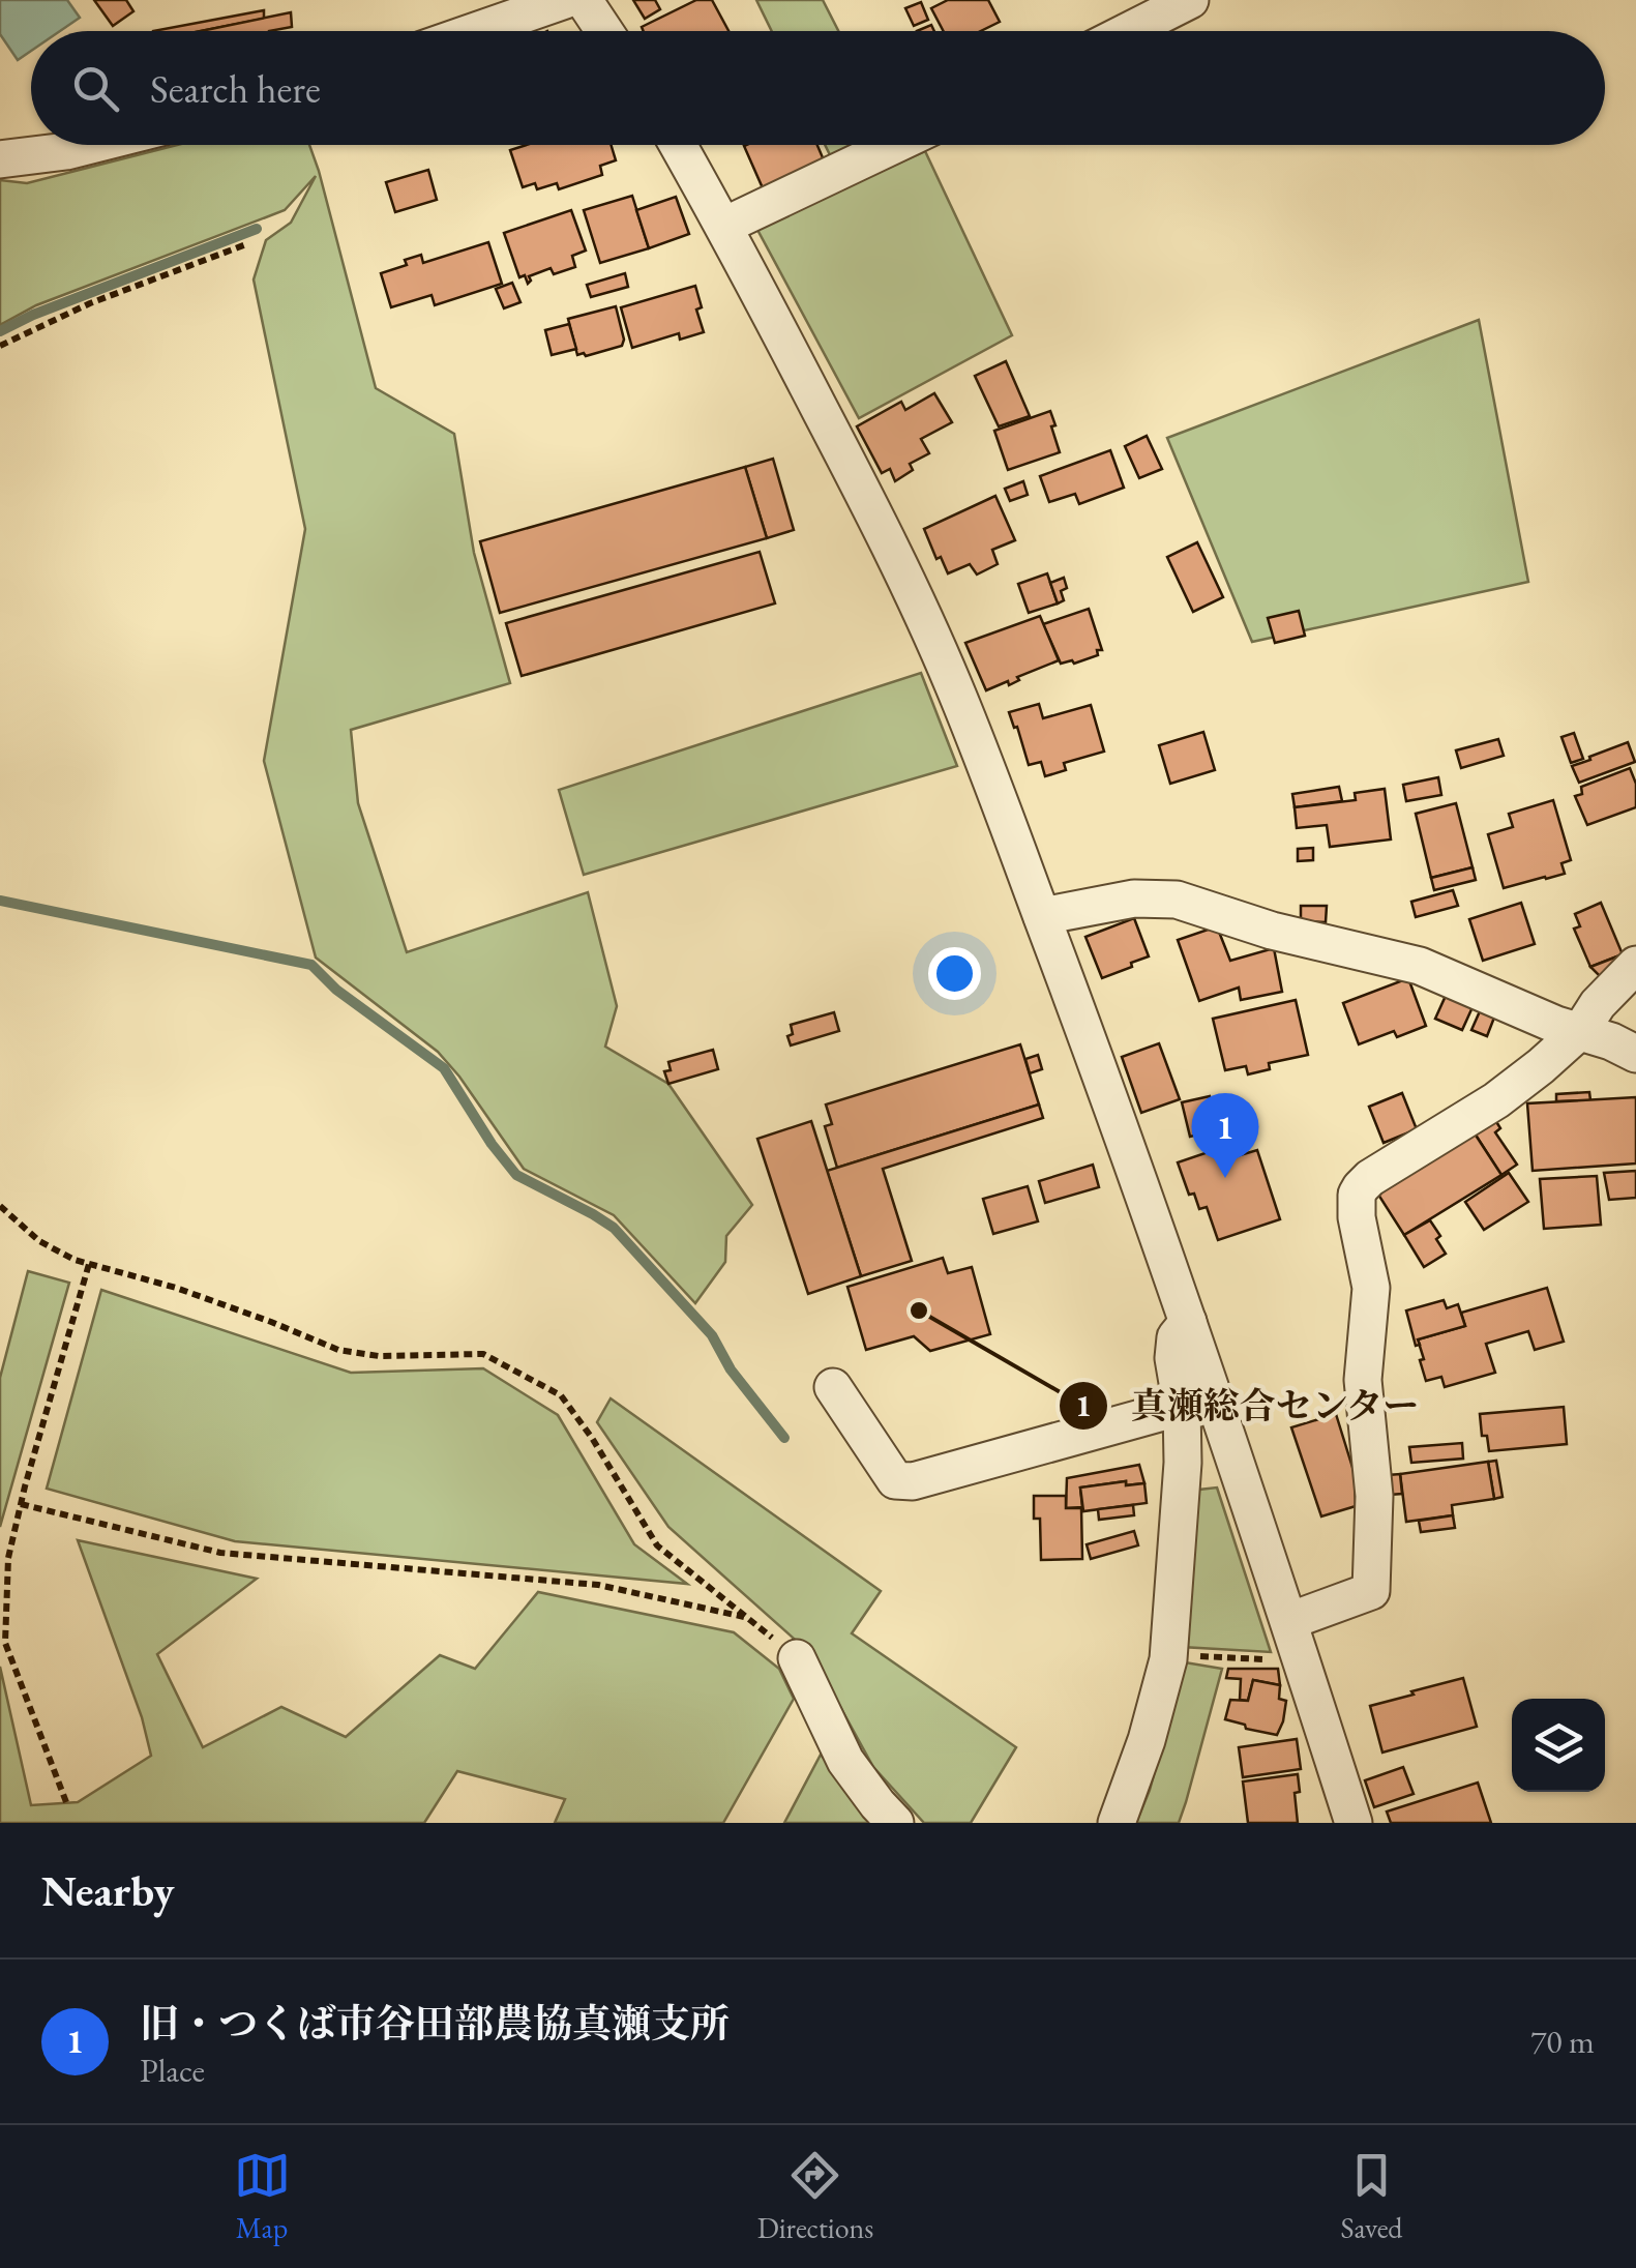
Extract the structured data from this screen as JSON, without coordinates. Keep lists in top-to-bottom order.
{
  "places": ["真瀬総合センター"],
  "page": {
    "search": "Search here",
    "pins": "1",
    "heading": "Nearby",
    "list": [
      {
        "mark": "1",
        "name": "旧・つくば市谷田部農協真瀬支所",
        "note": "Place",
        "value": "70 m"
      }
    ],
    "nav": ["Map", "Directions", "Saved"]
  }
}
